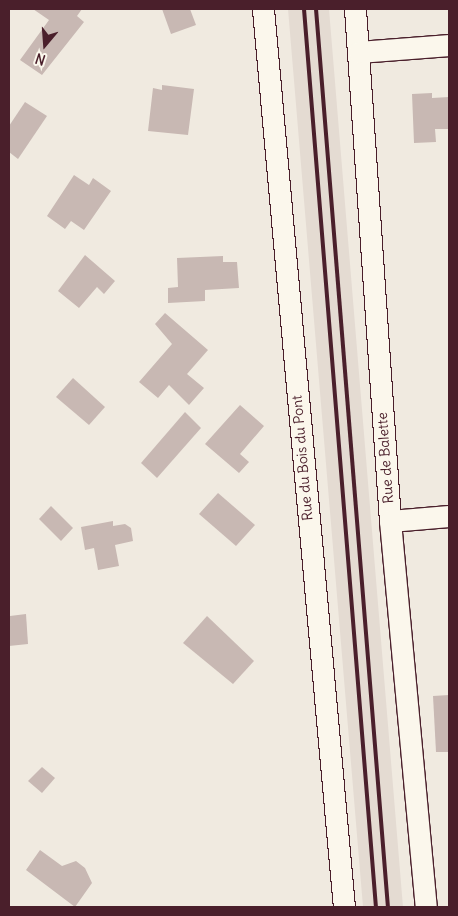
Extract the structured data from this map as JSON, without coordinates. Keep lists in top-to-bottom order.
{
  "streets": {
    "street": ["Rue du Bois du Pont", "Rue de Balette"]
  },
  "north": "bottom"
}
